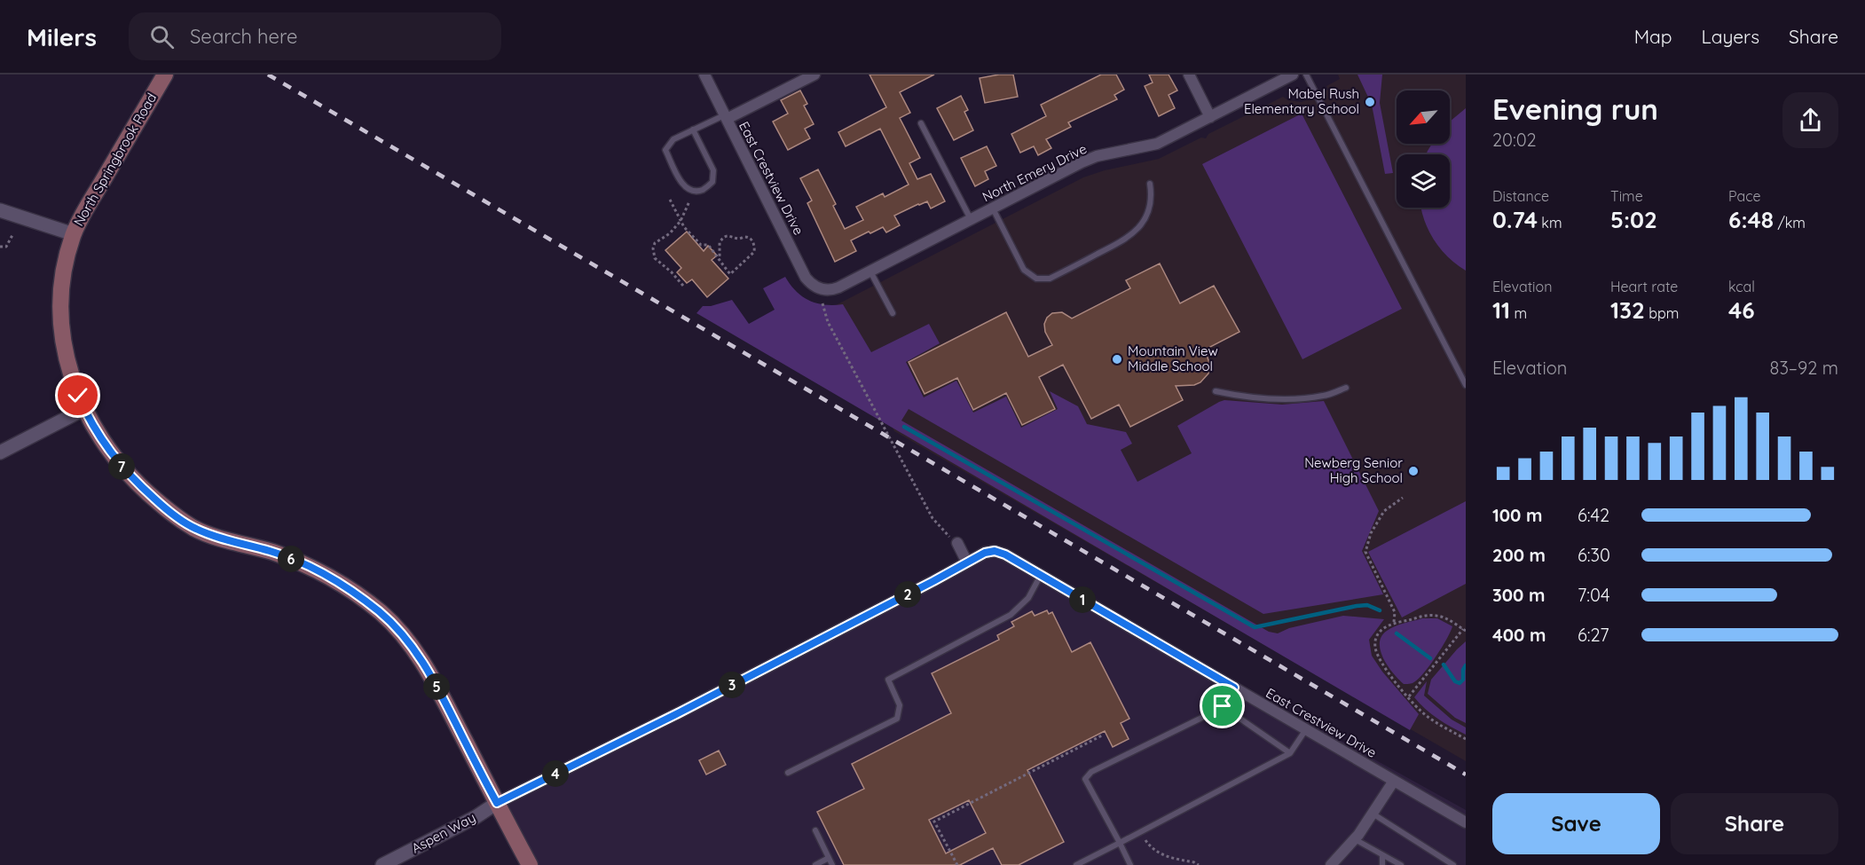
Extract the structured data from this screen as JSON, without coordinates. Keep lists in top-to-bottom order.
{
  "streets": {
    "main road": ["North Springbrook Road"],
    "street": ["North Emery Drive", "East Crestview Drive", "Aspen Way"]
  },
  "crossings": [
    ["North Emery Drive", "East Crestview Drive"],
    ["East Crestview Drive", "Aspen Way"]
  ],
  "places": ["Mabel Rush Elementary School", "Mountain View Middle School", "Newberg Senior High School"],
  "north": "bottom left",
  "page": {
    "header": "Milers",
    "search": "Search here",
    "nav": ["Map", "Layers", "Share"],
    "heading": ["Evening run", "20:02"],
    "stats": [
      ["Distance", "0.74 km"],
      ["Time", "5:02"],
      ["Pace", "6:48 /km"],
      ["Elevation", "11 m"],
      ["Heart rate", "132 bpm"],
      ["kcal", "46"]
    ],
    "chart": ["Elevation", "83–92 m"],
    "pins": [
      "7",
      "6",
      "2",
      "1",
      "3",
      "5",
      "4"
    ],
    "list": [
      {
        "name": "100 m",
        "note": "6:42"
      },
      {
        "name": "200 m",
        "note": "6:30"
      },
      {
        "name": "300 m",
        "note": "7:04"
      },
      {
        "name": "400 m",
        "note": "6:27"
      }
    ],
    "buttons": ["Save", "Share"]
  }
}
